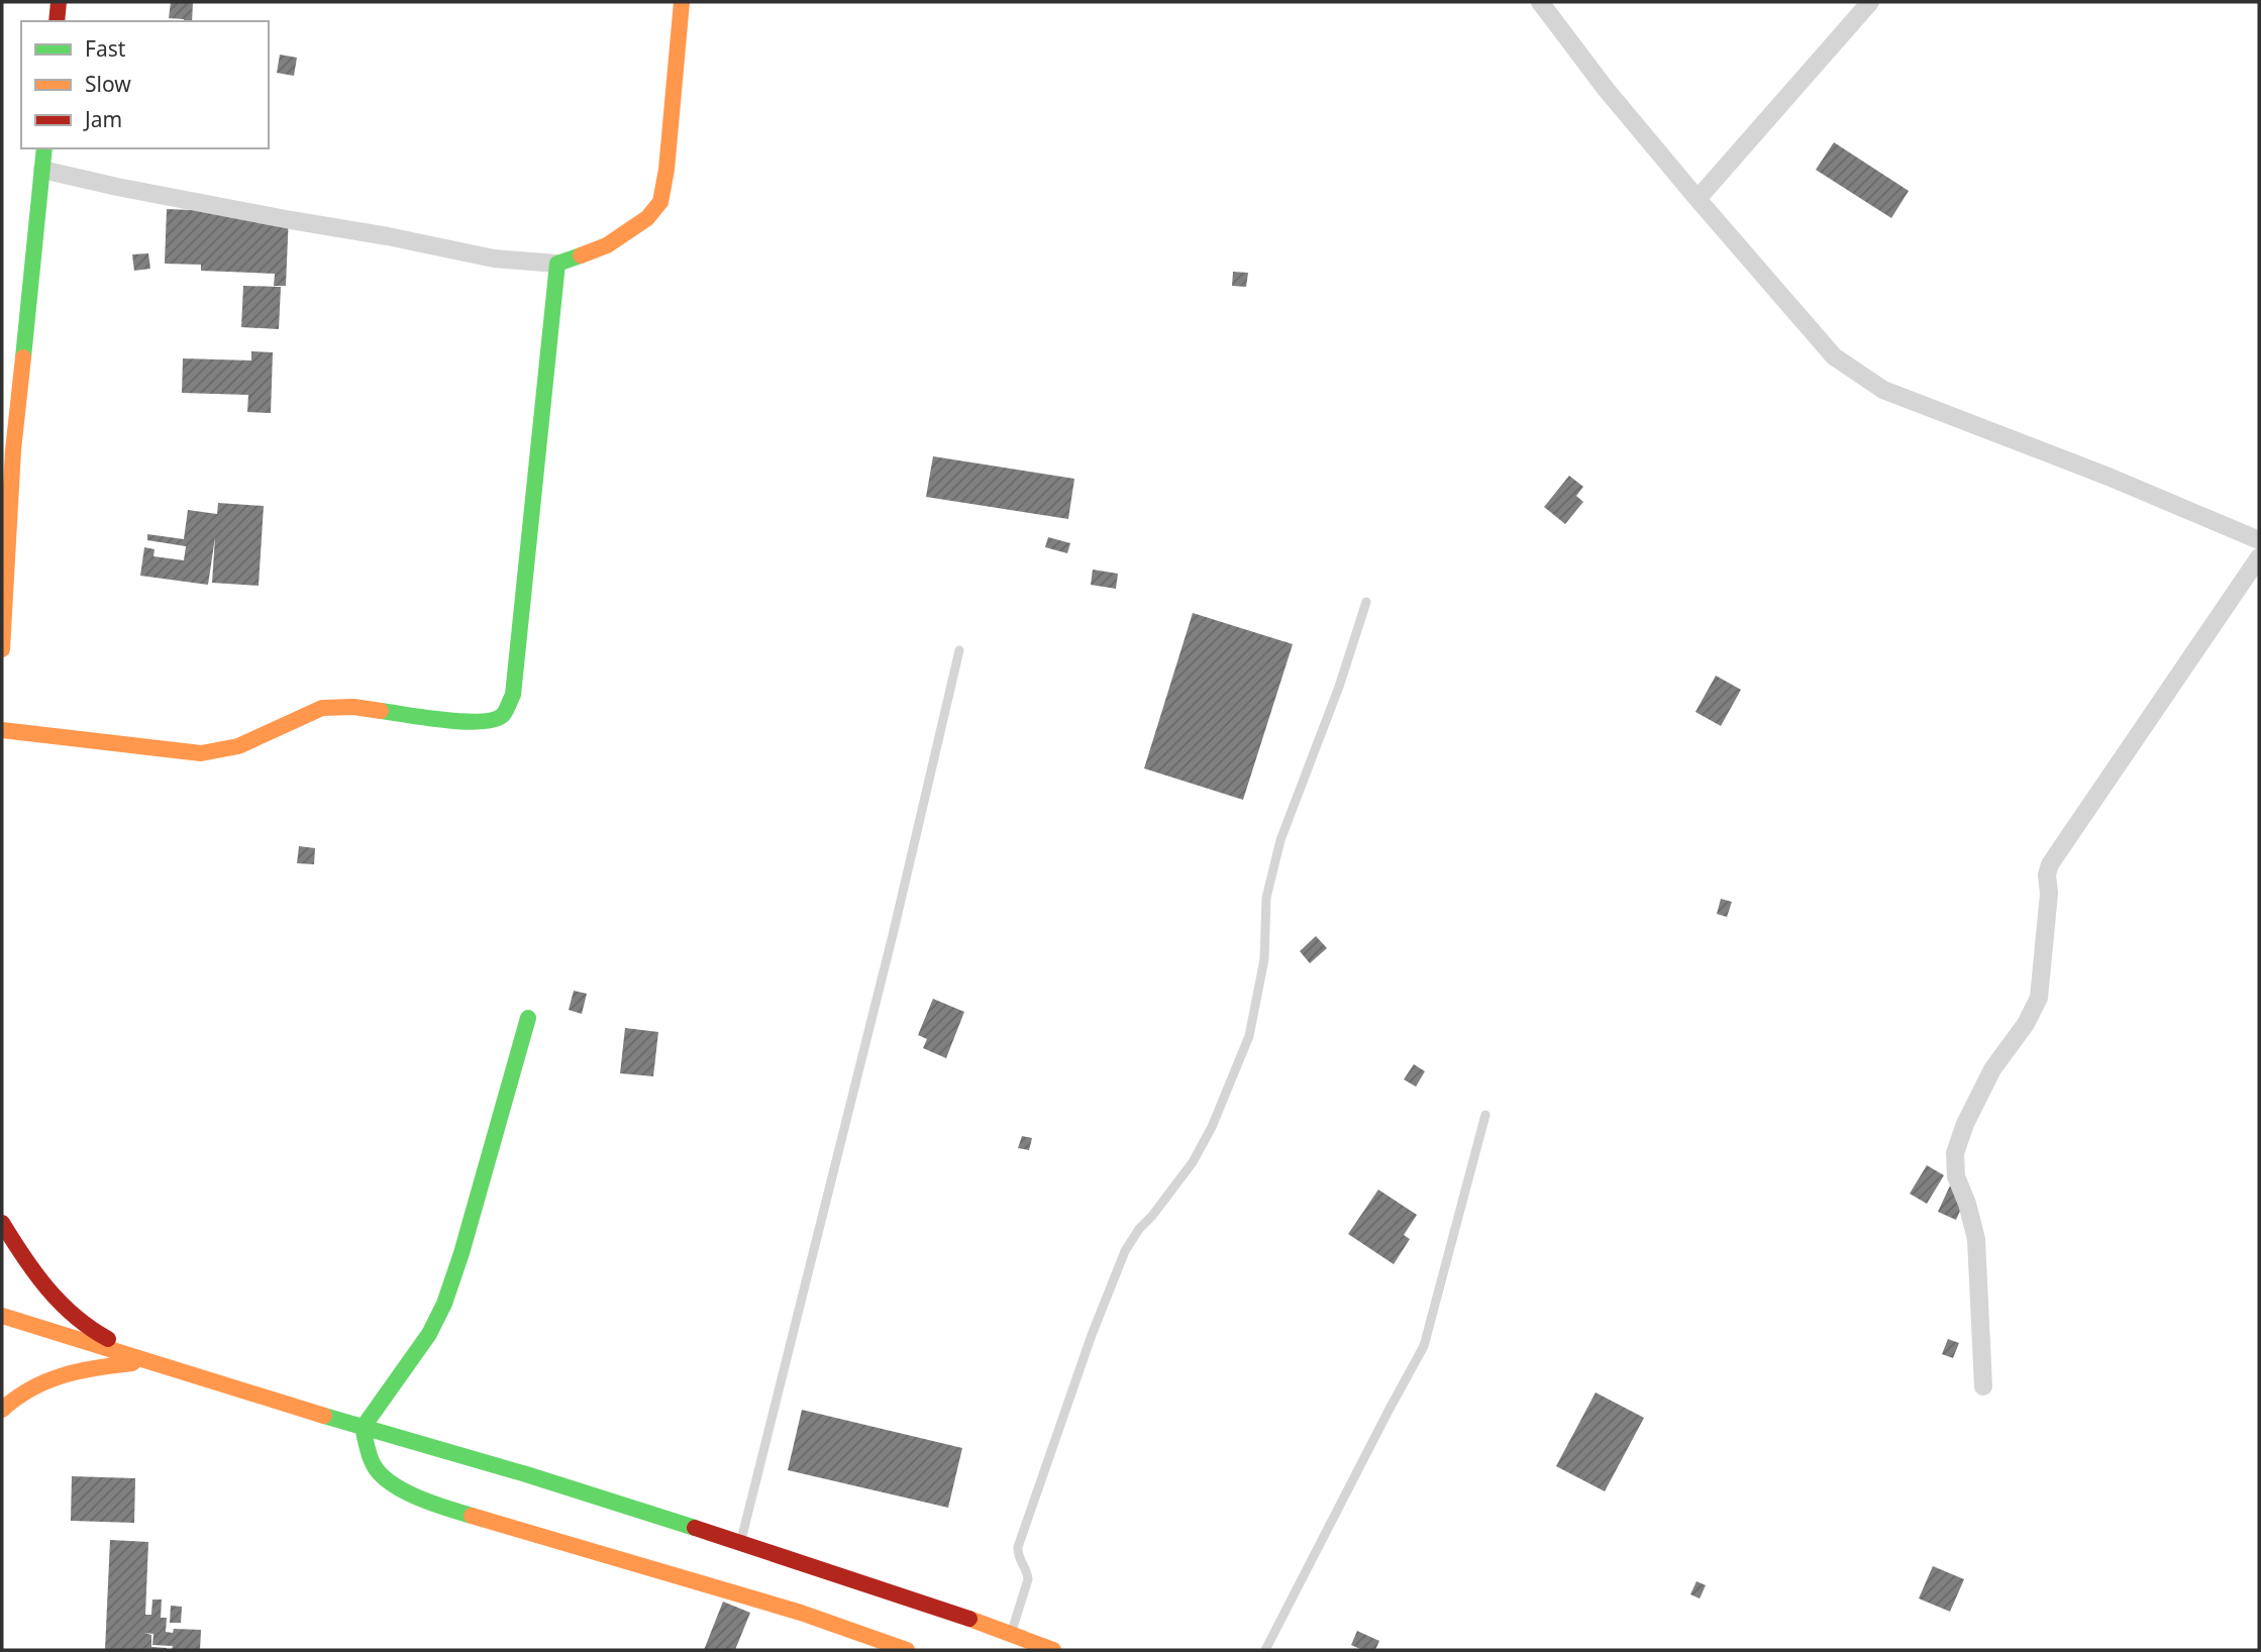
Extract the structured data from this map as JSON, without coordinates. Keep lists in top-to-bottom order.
{
  "legend": ["Fast", "Slow", "Jam"]
}
